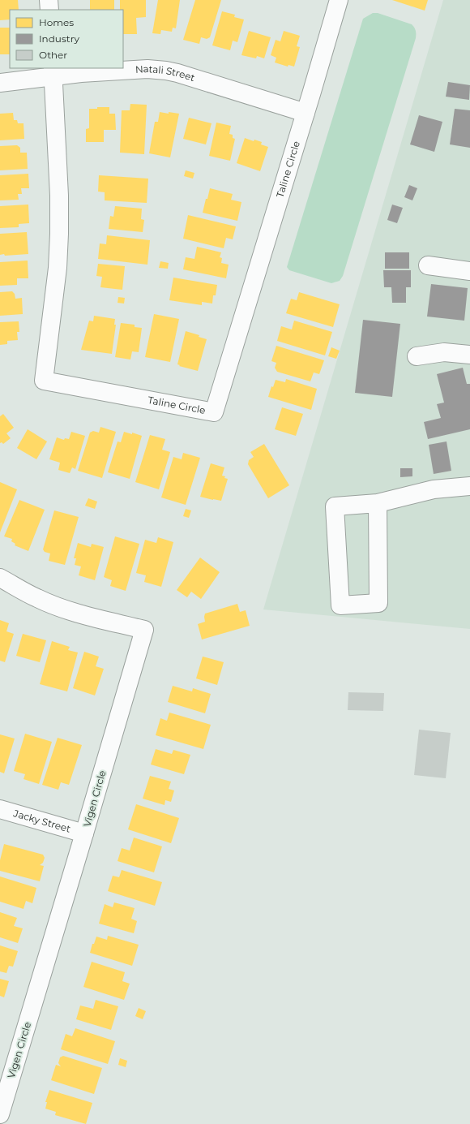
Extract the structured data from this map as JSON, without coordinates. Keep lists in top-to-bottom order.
{
  "streets": {
    "street": [
      "Natali Street",
      "Taline Circle",
      "Vigen Circle",
      "Jacky Street"
    ]
  },
  "crossings": [
    ["Natali Street", "Taline Circle"],
    ["Vigen Circle", "Jacky Street"]
  ],
  "legend": ["Homes", "Industry", "Other"]
}
